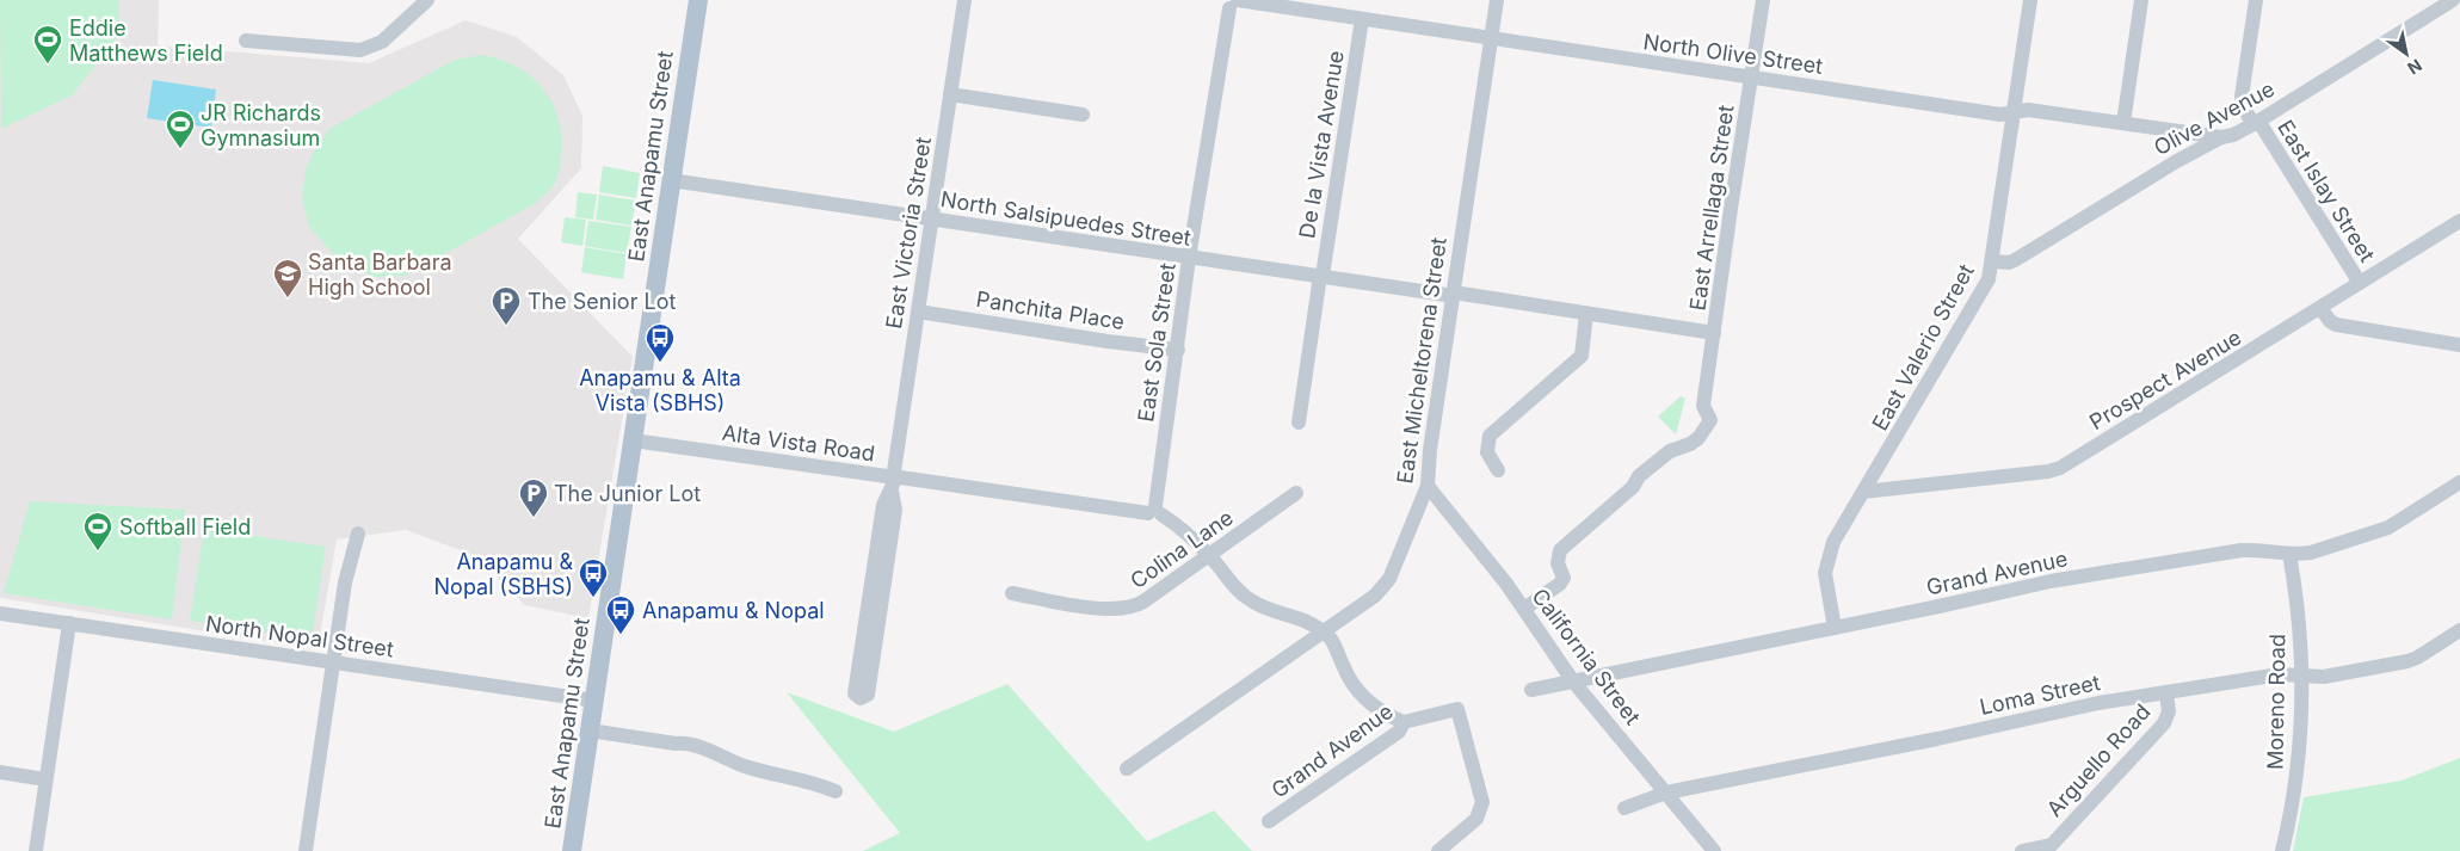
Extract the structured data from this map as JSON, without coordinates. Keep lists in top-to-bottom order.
{
  "streets": {
    "main road": ["East Anapamu Street"],
    "street": [
      "North Olive Street",
      "Olive Avenue",
      "De la Vista Avenue",
      "East Islay Street",
      "East Arrellaga Street",
      "North Salsipuedes Street",
      "East Victoria Street",
      "Panchita Place",
      "East Sola Street",
      "East Valerio Street",
      "East Micheltorena Street",
      "Prospect Avenue",
      "Alta Vista Road",
      "Colina Lane",
      "Grand Avenue",
      "North Nopal Street",
      "California Street",
      "Loma Street",
      "Moreno Road",
      "Arguello Road"
    ]
  },
  "crossings": [
    ["North Olive Street", "Olive Avenue"],
    ["North Olive Street", "De la Vista Avenue"],
    ["North Olive Street", "East Arrellaga Street"],
    ["North Olive Street", "East Sola Street"],
    ["North Olive Street", "East Valerio Street"],
    ["North Olive Street", "East Micheltorena Street"],
    ["Olive Avenue", "East Islay Street"],
    ["Olive Avenue", "East Valerio Street"],
    ["De la Vista Avenue", "North Salsipuedes Street"],
    ["East Anapamu Street", "North Salsipuedes Street"],
    ["East Anapamu Street", "Alta Vista Road"],
    ["East Anapamu Street", "North Nopal Street"],
    ["East Islay Street", "Prospect Avenue"],
    ["East Arrellaga Street", "North Salsipuedes Street"],
    ["East Arrellaga Street", "California Street"],
    ["North Salsipuedes Street", "East Victoria Street"],
    ["North Salsipuedes Street", "East Sola Street"],
    ["North Salsipuedes Street", "East Micheltorena Street"],
    ["East Victoria Street", "Panchita Place"],
    ["East Victoria Street", "Alta Vista Road"],
    ["Panchita Place", "East Sola Street"],
    ["East Sola Street", "Alta Vista Road"],
    ["East Valerio Street", "Prospect Avenue"],
    ["East Valerio Street", "Grand Avenue"],
    ["East Micheltorena Street", "California Street"],
    ["Grand Avenue", "California Street"],
    ["Grand Avenue", "Moreno Road"],
    ["California Street", "Loma Street"],
    ["Loma Street", "Moreno Road"],
    ["Loma Street", "Arguello Road"]
  ],
  "places": {
    "sports": ["Eddie Matthews Field", "JR Richards Gymnasium", "Softball Field"],
    "school or university": ["Santa Barbara High School"],
    "parking": ["The Senior Lot", "The Junior Lot"],
    "bus stop": ["Anapamu & Alta Vista (SBHS)", "Anapamu & Nopal (SBHS)", "Anapamu & Nopal"]
  },
  "north": "bottom right"
}
